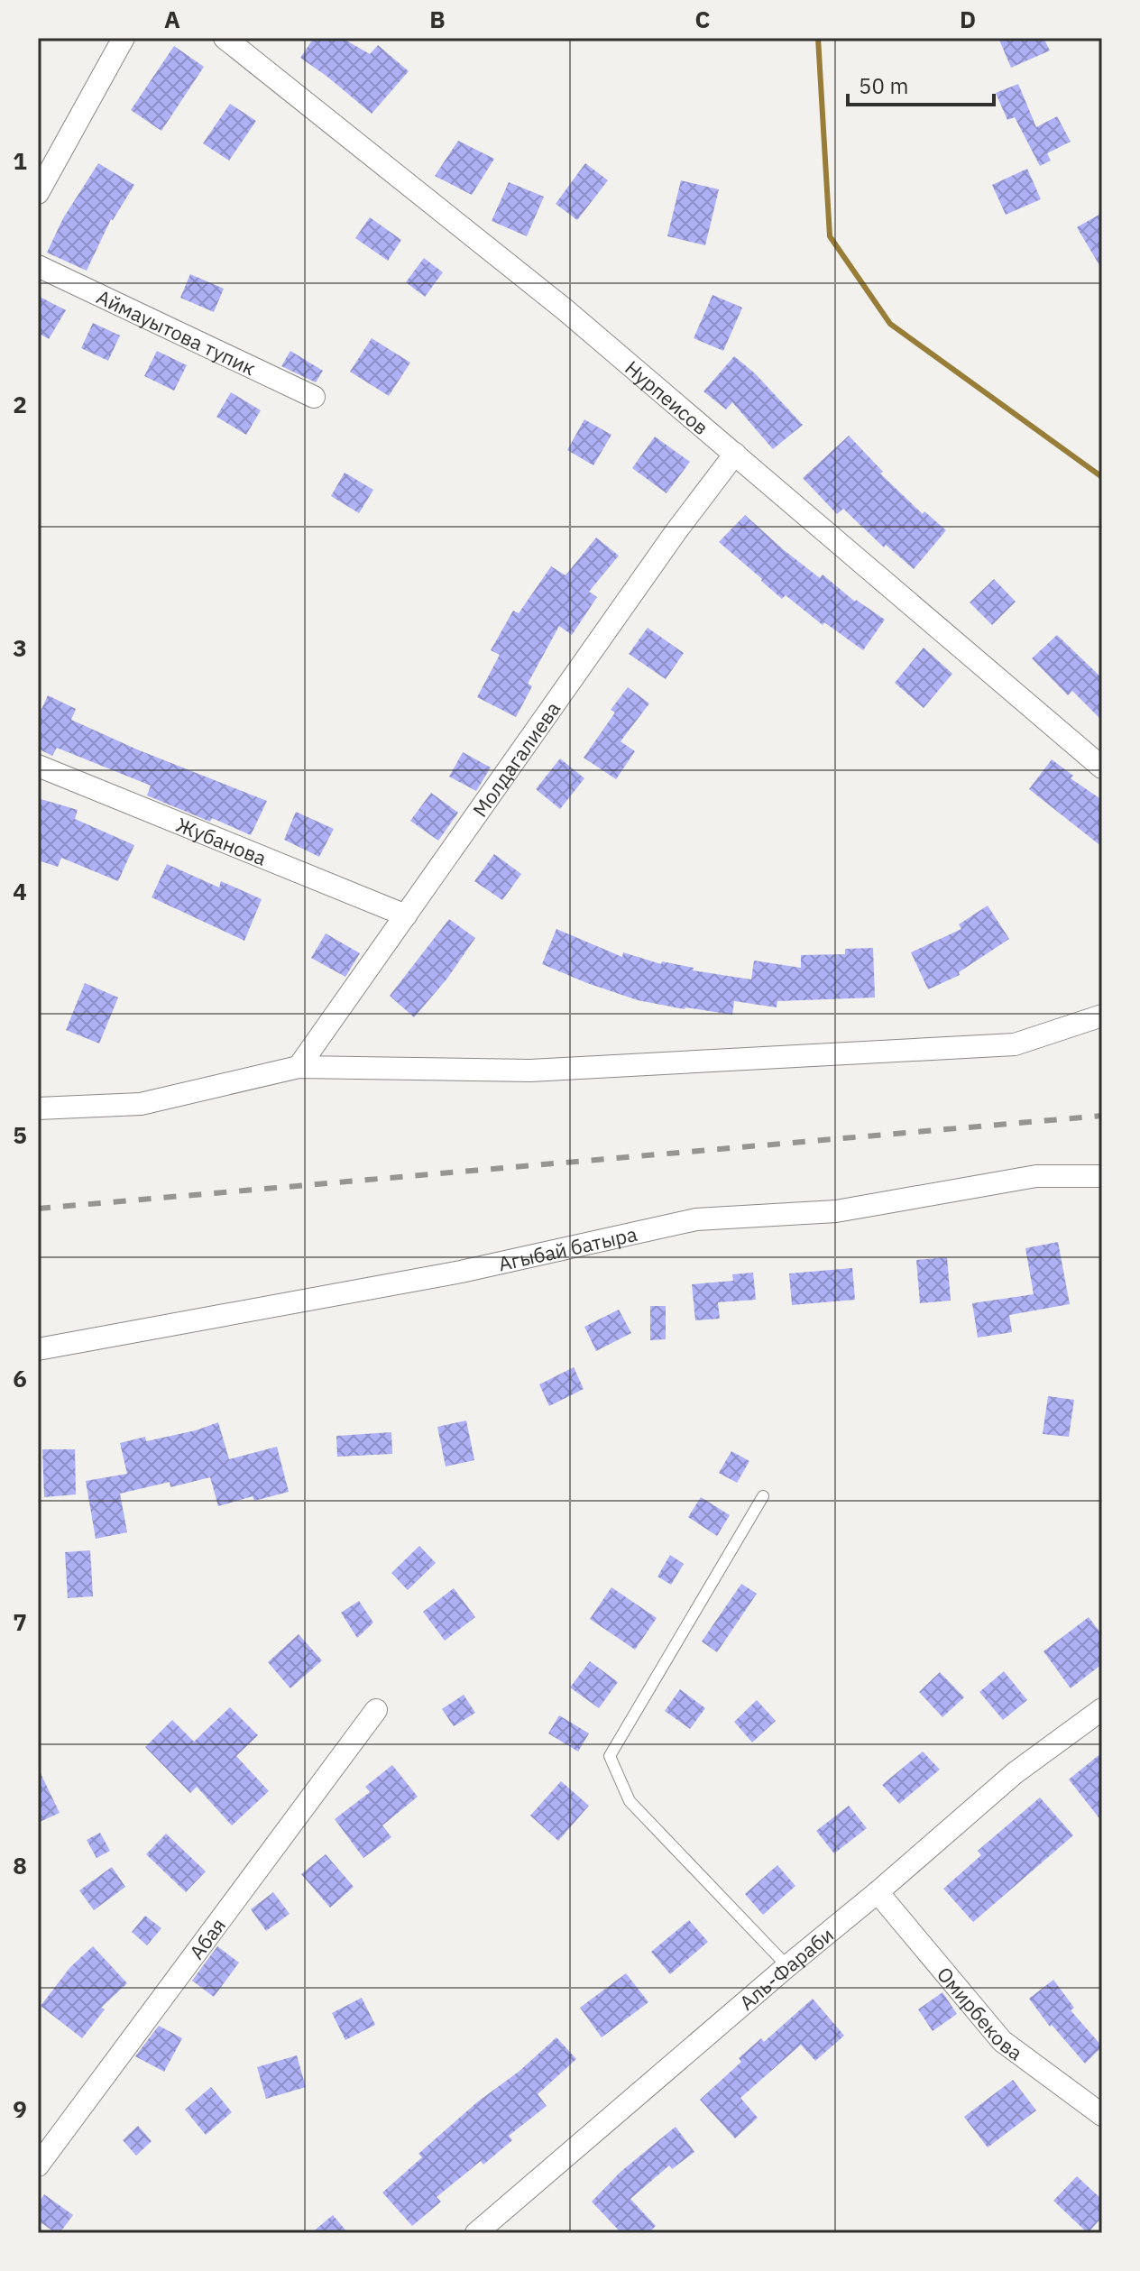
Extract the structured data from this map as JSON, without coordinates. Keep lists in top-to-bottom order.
{
  "streets": {
    "street": [
      "Аймауытова тупик",
      "Нурпеисов",
      "Молдагалиева",
      "Жубанова",
      "Агыбай батыра",
      "Абая",
      "Аль-Фараби",
      "Омирбекова"
    ]
  },
  "crossings": [
    ["Нурпеисов", "Молдагалиева"],
    ["Молдагалиева", "Жубанова"],
    ["Аль-Фараби", "Омирбекова"]
  ],
  "scale_bar": "50 m",
  "grid": {
    "columns": [
      "A",
      "B",
      "C",
      "D"
    ],
    "rows": [
      "1",
      "2",
      "3",
      "4",
      "5",
      "6",
      "7",
      "8",
      "9"
    ]
  }
}
